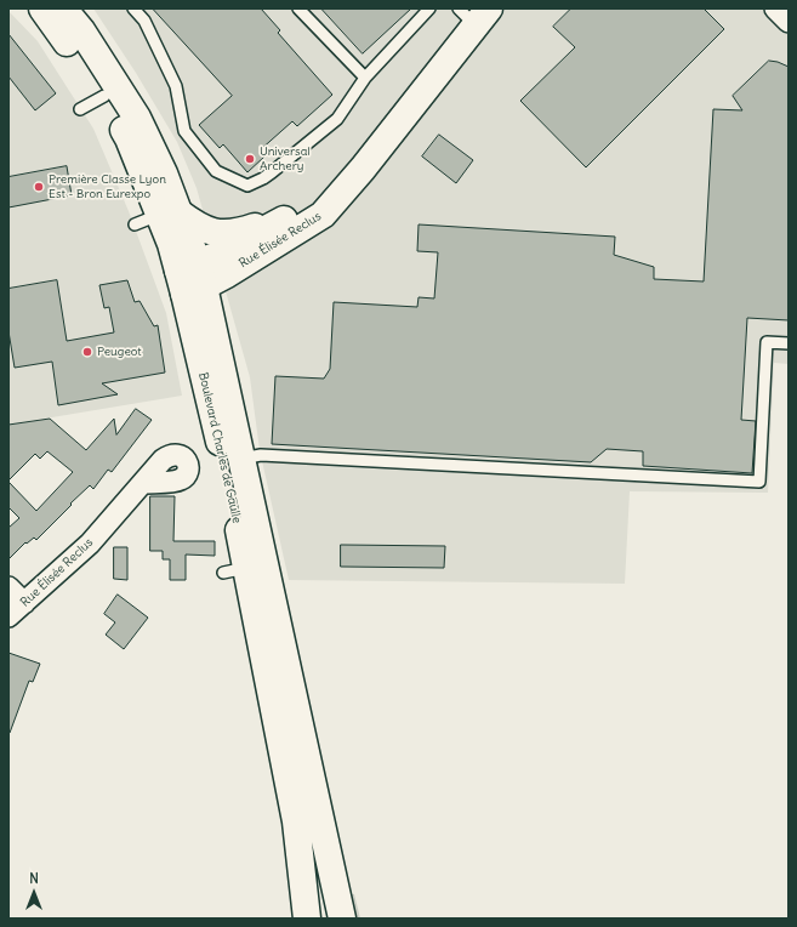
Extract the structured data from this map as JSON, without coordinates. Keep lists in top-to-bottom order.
{
  "streets": {
    "main road": ["Rue Élisée Reclus", "Boulevard Charles de Gaulle"]
  },
  "crossings": [
    ["Rue Élisée Reclus", "Boulevard Charles de Gaulle"]
  ],
  "places": ["Universal Archery", "Première Classe Lyon Est - Bron Eurexpo", "Peugeot"],
  "north": "top"
}
